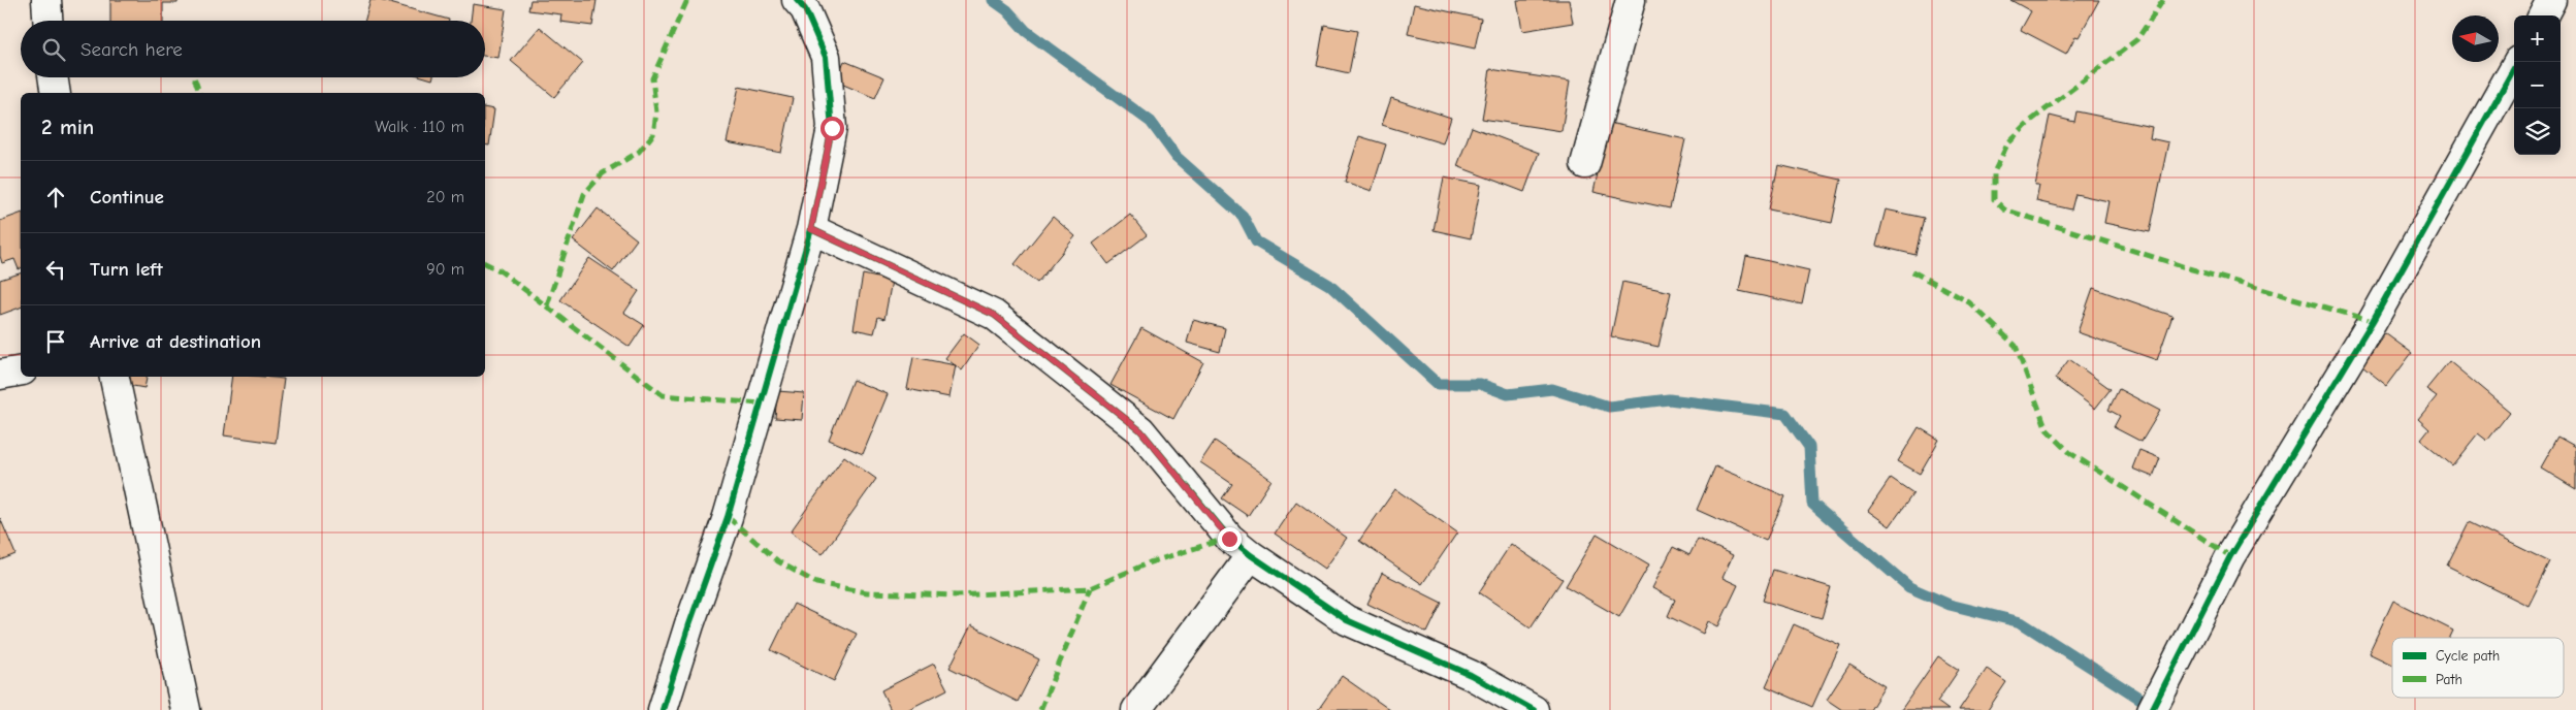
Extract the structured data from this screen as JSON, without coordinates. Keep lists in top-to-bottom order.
{
  "legend": ["Cycle path", "Path"],
  "north": "left",
  "page": {
    "map_buttons": ["+", "−"],
    "search": "Search here",
    "heading": ["2 min", "Walk · 110 m"],
    "list": [
      ["Continue", "20 m"],
      ["Turn left", "90 m"],
      "Arrive at destination"
    ]
  }
}
